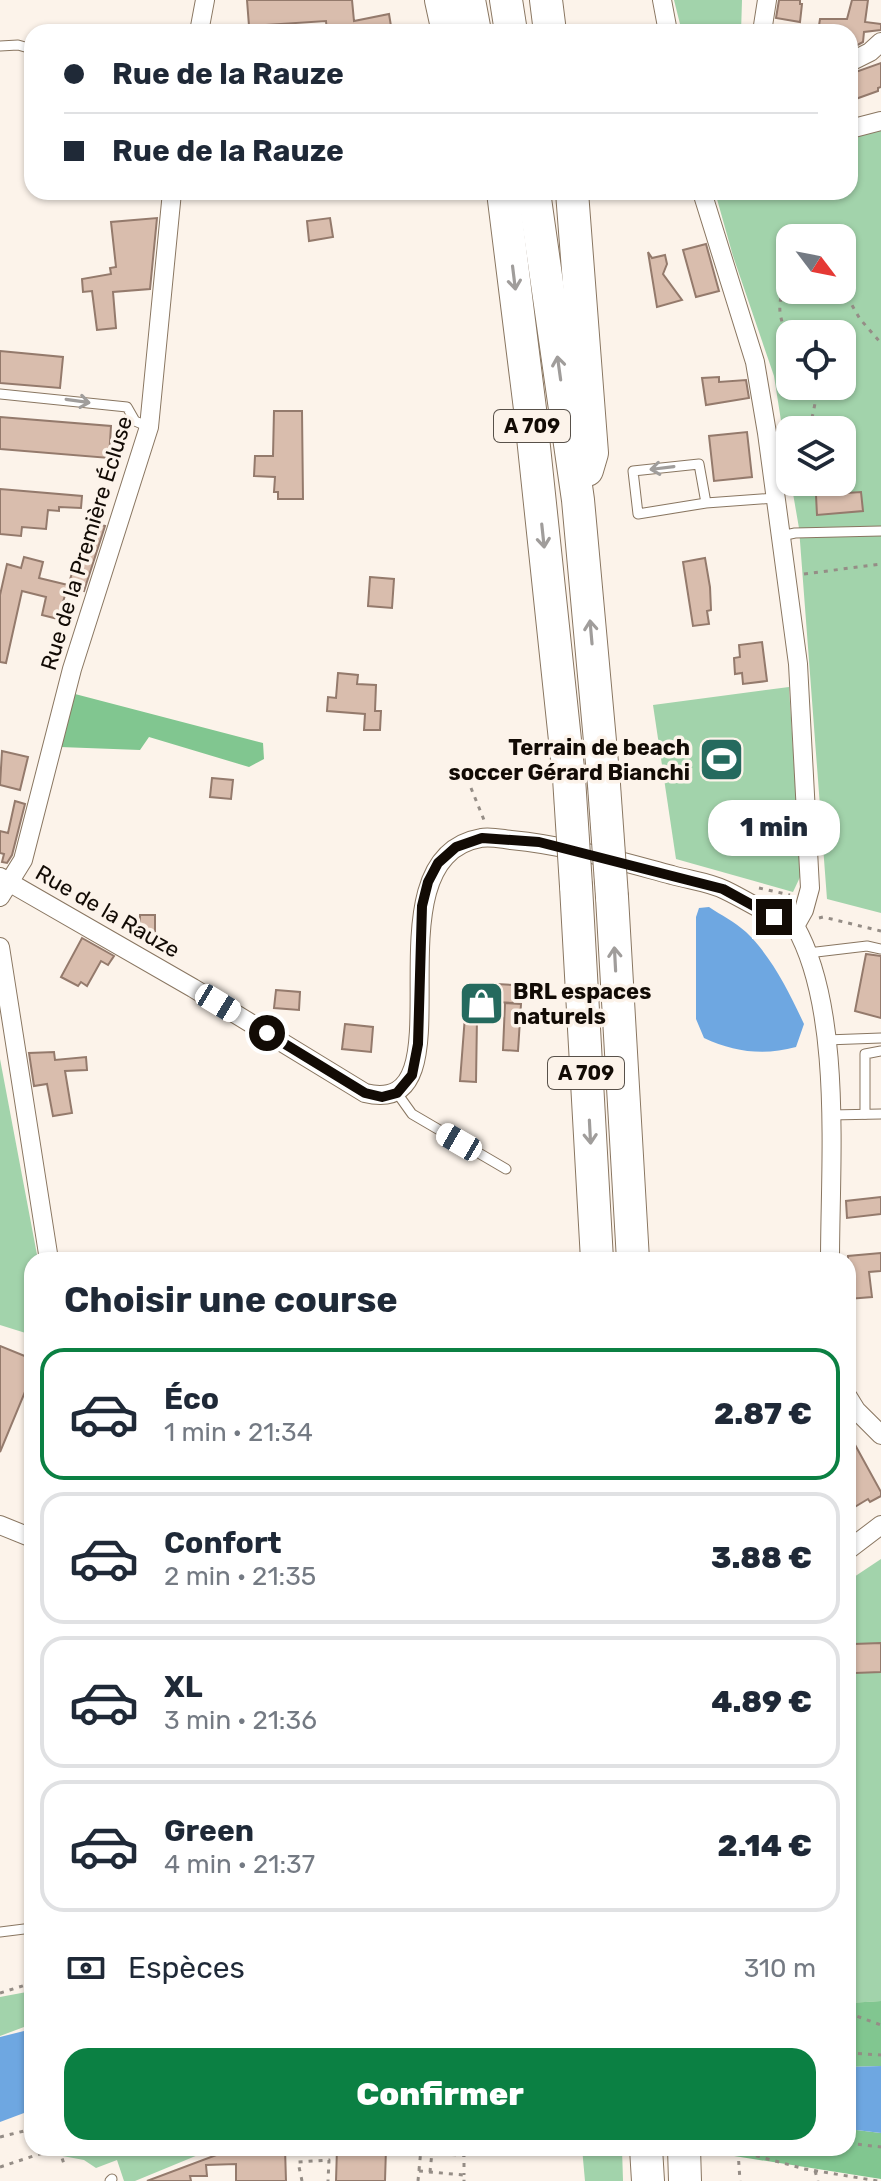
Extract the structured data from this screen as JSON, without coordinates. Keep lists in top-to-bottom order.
{
  "streets": {
    "highway": ["A 709"],
    "street": ["Rue de la Première Écluse", "Rue de la Rauze"]
  },
  "crossings": [
    ["Rue de la Première Écluse", "Rue de la Rauze"]
  ],
  "places": {
    "sports": ["Terrain de beach soccer Gérard Bianchi"],
    "shop": ["BRL espaces naturels"]
  },
  "north": "bottom right",
  "page": {
    "banner": ["Rue de la Rauze", "Rue de la Rauze"],
    "bubble": "1 min",
    "heading": "Choisir une course",
    "list": [
      {
        "name": "Éco",
        "note": "1 min · 21:34",
        "value": "2.87 €"
      },
      {
        "name": "Confort",
        "note": "2 min · 21:35",
        "value": "3.88 €"
      },
      {
        "name": "XL",
        "note": "3 min · 21:36",
        "value": "4.89 €"
      },
      {
        "name": "Green",
        "note": "4 min · 21:37",
        "value": "2.14 €"
      }
    ],
    "pay": ["Espèces", "310 m"],
    "buttons": "Confirmer"
  }
}
